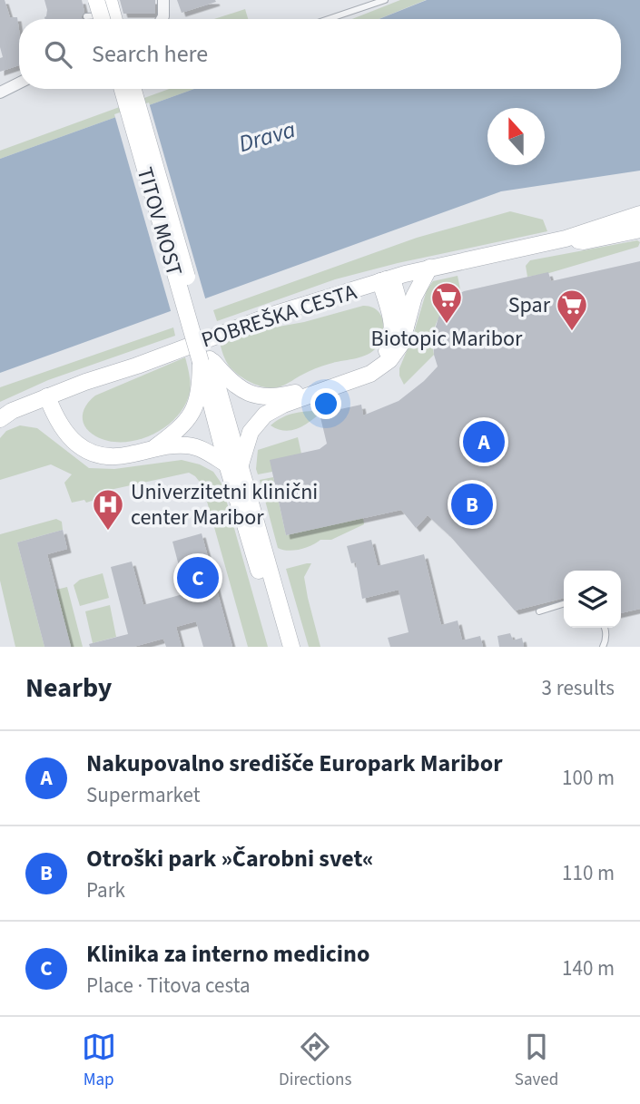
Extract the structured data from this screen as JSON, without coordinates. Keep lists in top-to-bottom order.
{
  "streets": {
    "main road": ["TITOV MOST", "POBREŠKA CESTA"]
  },
  "water": ["Drava"],
  "places": {
    "supermarket": ["Biotopic Maribor", "Spar"],
    "hospital": ["Univerzitetni klinični center Maribor"]
  },
  "north": "top",
  "page": {
    "search": "Search here",
    "pins": ["A", "B", "C"],
    "heading": ["Nearby", "3 results"],
    "list": [
      {
        "mark": "A",
        "name": "Nakupovalno središče Europark Maribor",
        "note": "Supermarket",
        "value": "100 m"
      },
      {
        "mark": "B",
        "name": "Otroški park »Čarobni svet«",
        "note": "Park",
        "value": "110 m"
      },
      {
        "mark": "C",
        "name": "Klinika za interno medicino",
        "note": "Place · Titova cesta",
        "value": "140 m"
      }
    ],
    "nav": ["Map", "Directions", "Saved"]
  }
}
